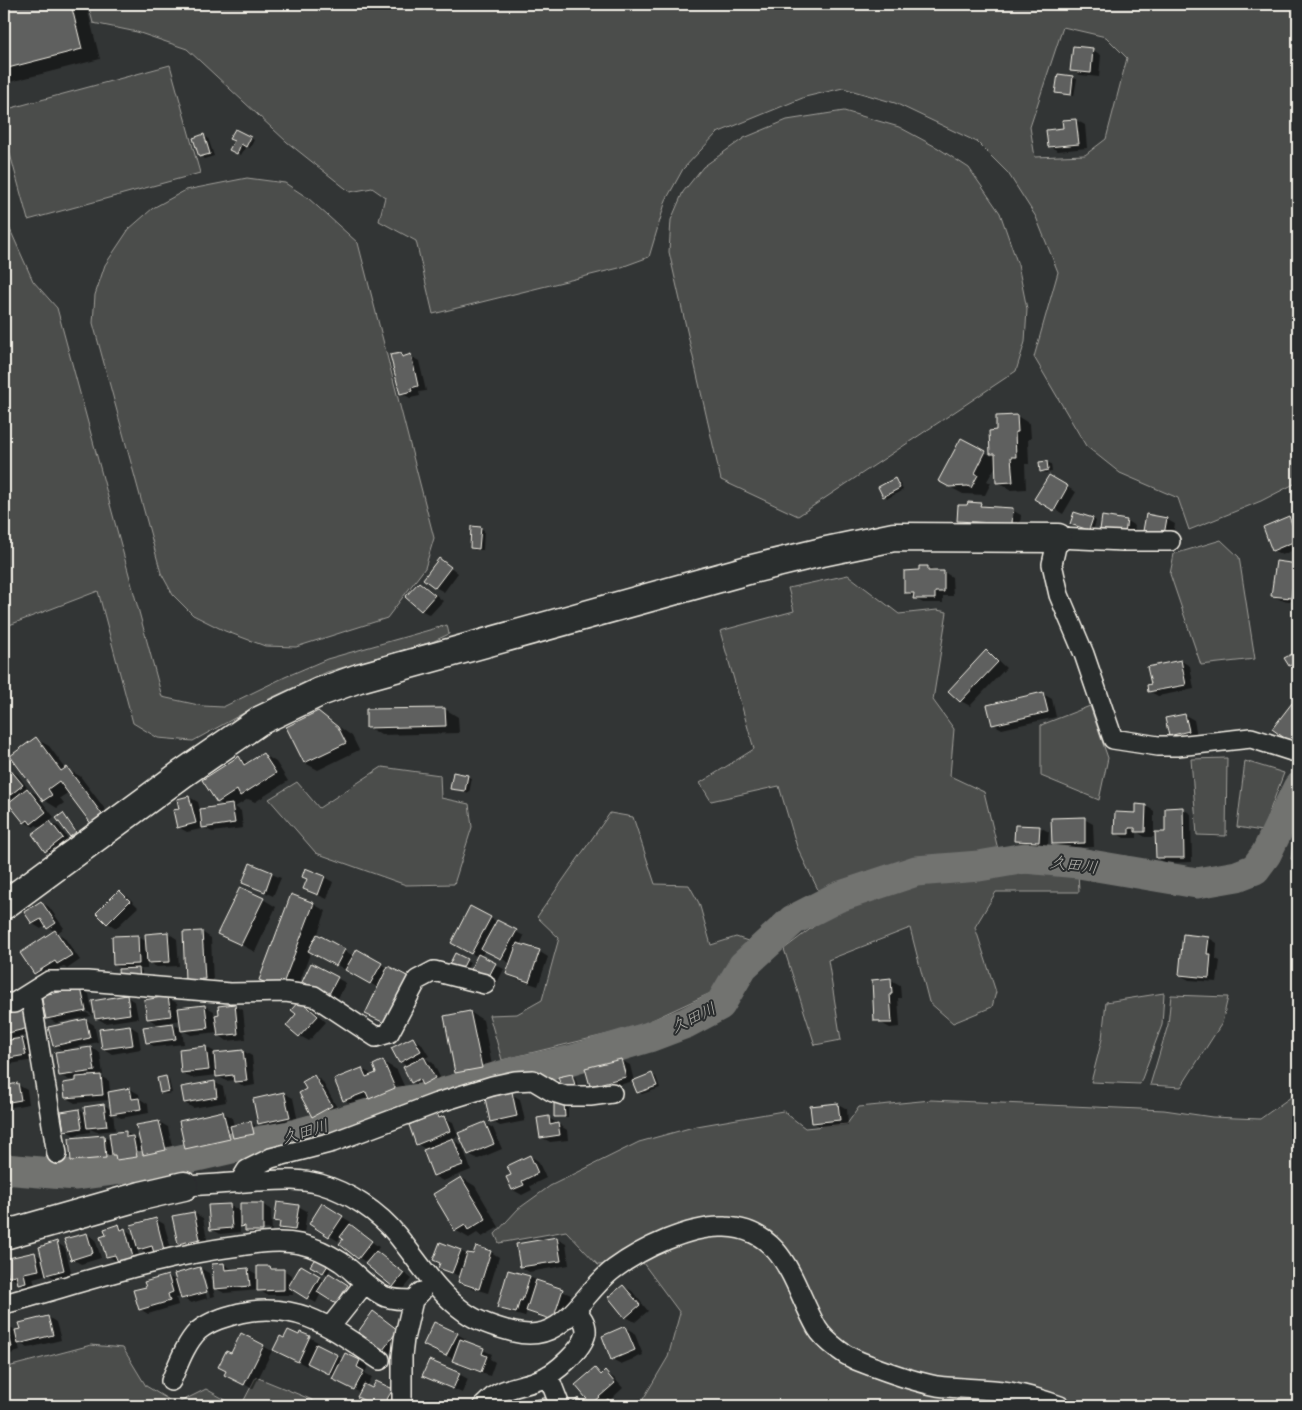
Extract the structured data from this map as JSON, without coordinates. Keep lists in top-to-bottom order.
{
  "water": ["久田川"]
}
